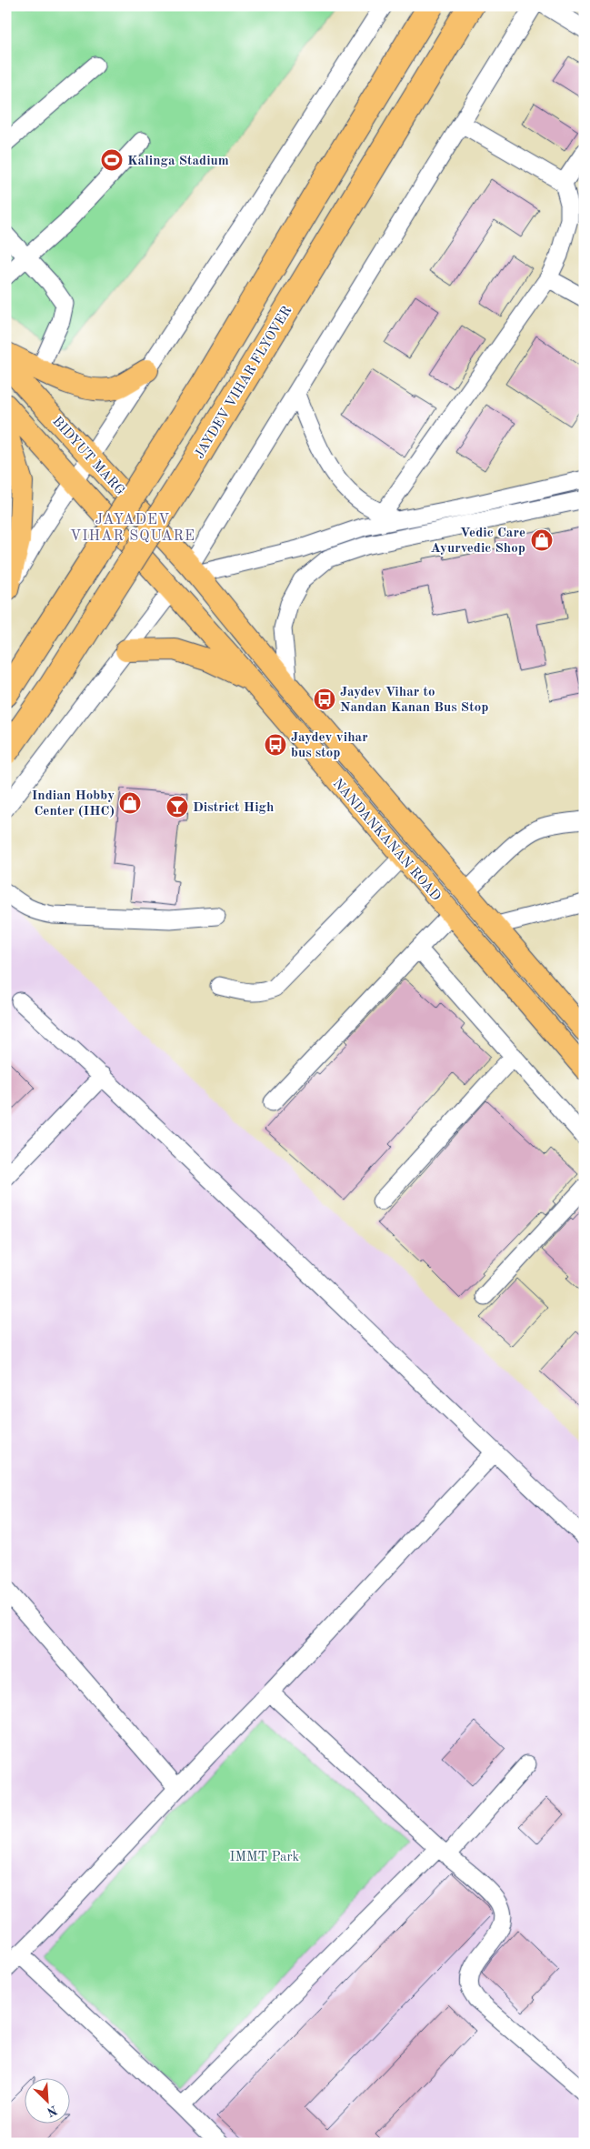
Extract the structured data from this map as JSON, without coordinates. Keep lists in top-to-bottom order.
{
  "streets": {
    "highway": ["JAYDEV VIHAR FLYOVER"],
    "main road": ["BIDYUT MARG", "NANDANKANAN ROAD"]
  },
  "crossings": [
    ["BIDYUT MARG", "NANDANKANAN ROAD"]
  ],
  "districts": ["JAYADEV VIHAR SQUARE"],
  "parks": ["IMMT Park"],
  "places": {
    "sports": ["Kalinga Stadium"],
    "shop": ["Vedic Care Ayurvedic Shop", "Indian Hobby Center (IHC)"],
    "bus stop": ["Jaydev Vihar to Nandan Kanan Bus Stop", "Jaydev vihar bus stop"],
    "bar": ["District High"]
  },
  "north": "bottom right"
}
